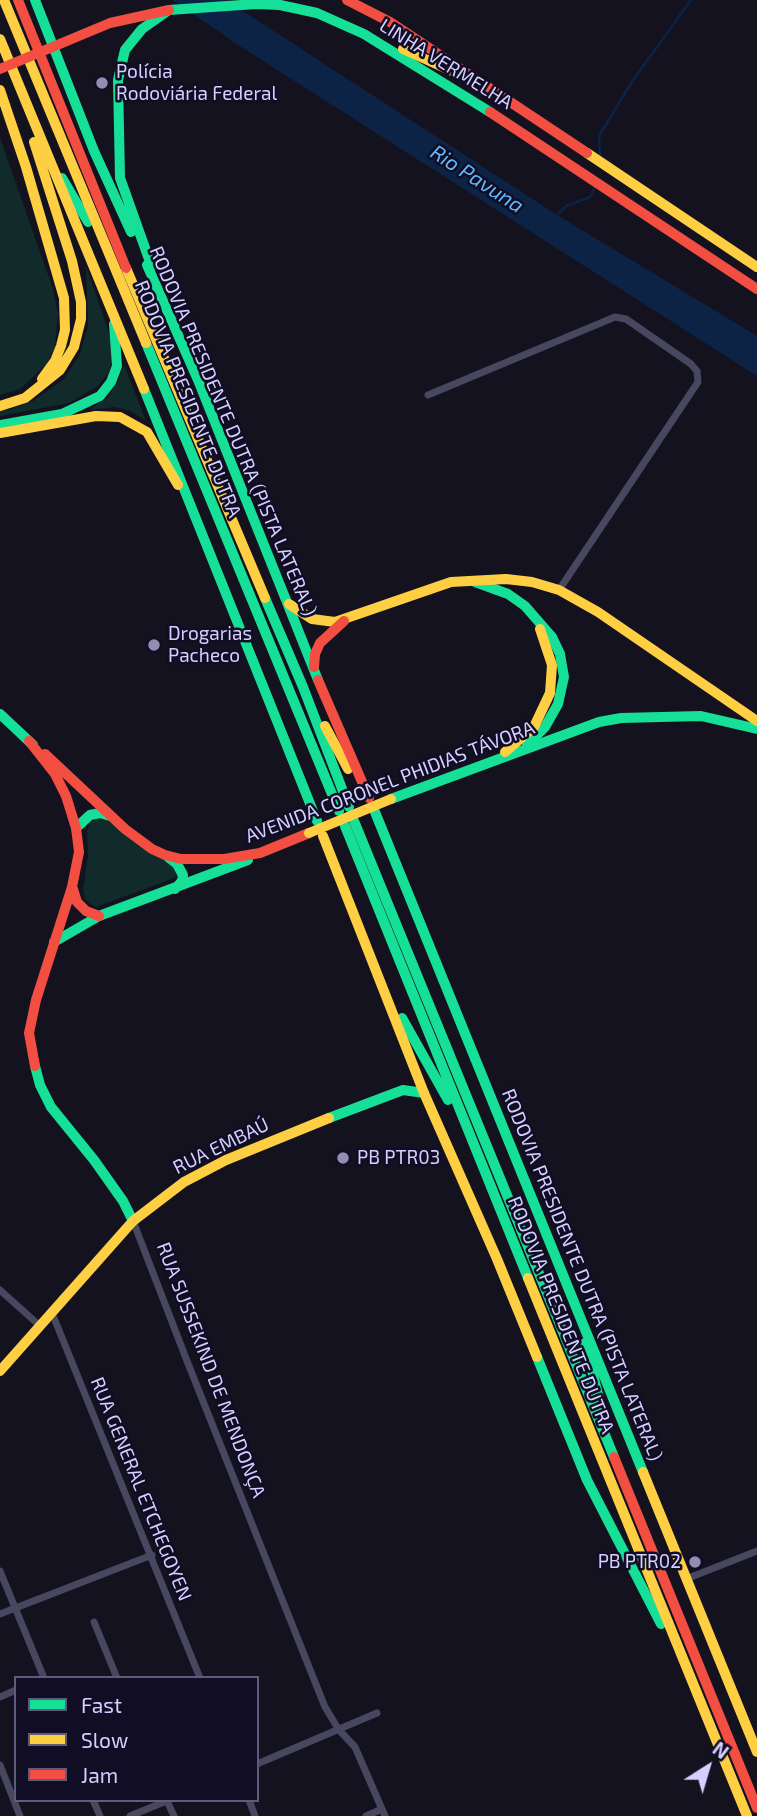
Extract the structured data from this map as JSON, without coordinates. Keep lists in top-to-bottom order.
{
  "streets": {
    "main road": [
      "LINHA VERMELHA",
      "RODOVIA PRESIDENTE DUTRA",
      "RODOVIA PRESIDENTE DUTRA (PISTA LATERAL)",
      "AVENIDA CORONEL PHIDIAS TÁVORA",
      "RUA EMBAÚ",
      "RUA SUSSEKIND DE MENDONÇA"
    ],
    "street": ["RUA GENERAL ETCHEGOYEN"]
  },
  "crossings": [
    ["RODOVIA PRESIDENTE DUTRA", "RODOVIA PRESIDENTE DUTRA (PISTA LATERAL)"],
    ["AVENIDA CORONEL PHIDIAS TÁVORA", "RUA SUSSEKIND DE MENDONÇA"],
    ["RUA EMBAÚ", "RUA SUSSEKIND DE MENDONÇA"],
    ["RUA EMBAÚ", "RUA GENERAL ETCHEGOYEN"]
  ],
  "water": ["Rio Pavuna"],
  "places": [
    "Polícia Rodoviária Federal",
    "Drogarias Pacheco",
    "PB PTR03",
    "PB PTR02"
  ],
  "legend": ["Fast", "Slow", "Jam"],
  "north": "top right"
}
